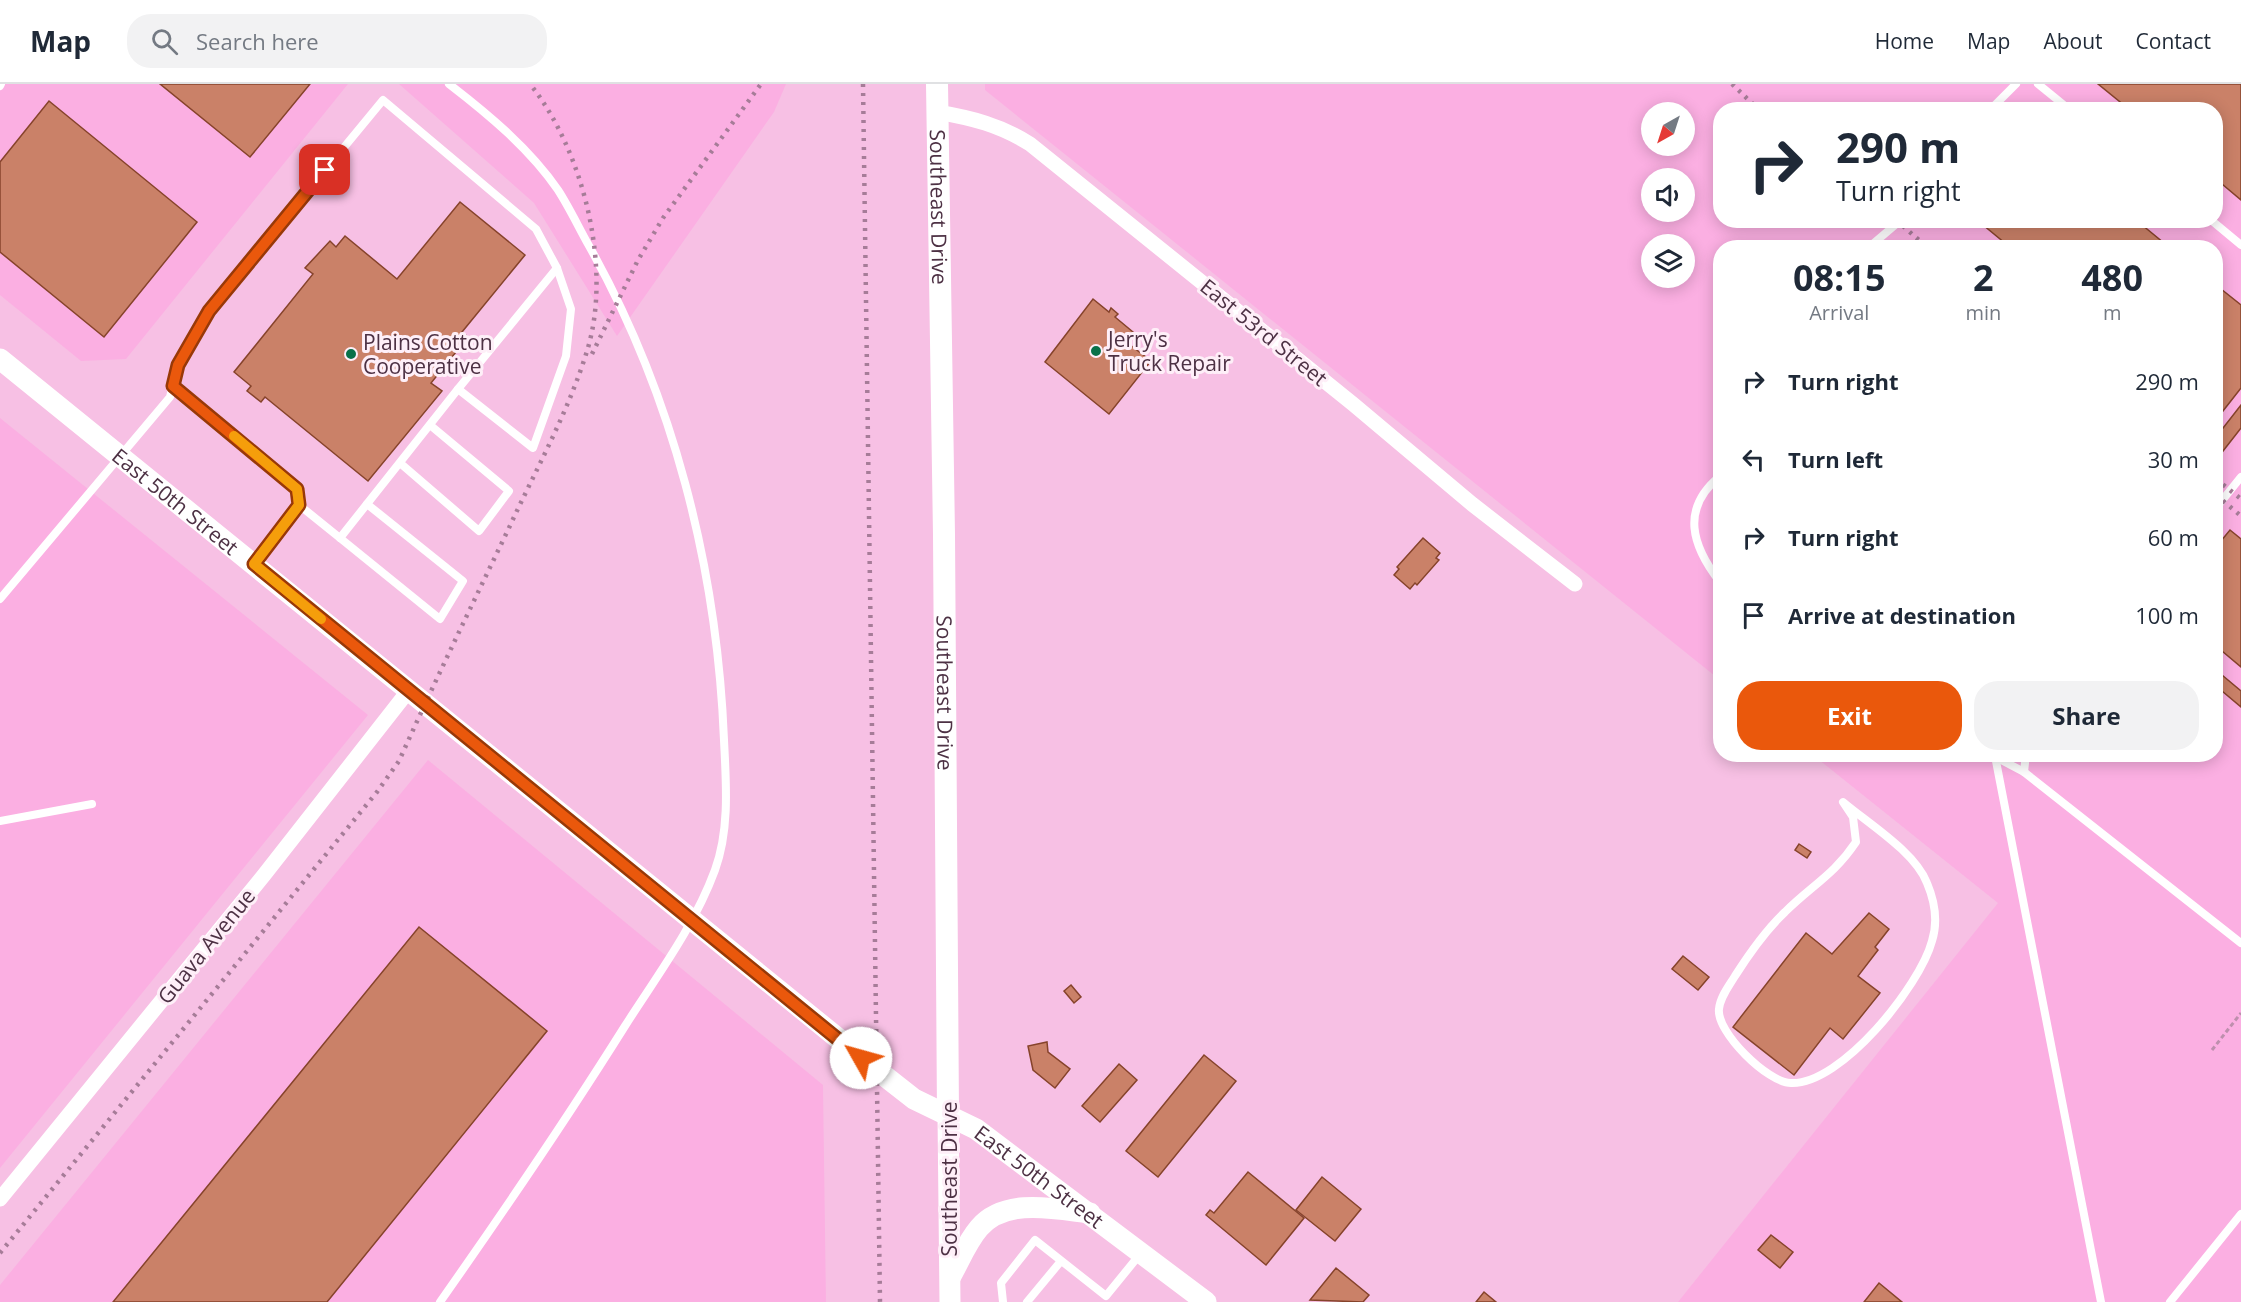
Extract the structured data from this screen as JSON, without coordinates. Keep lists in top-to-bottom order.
{
  "streets": {
    "main road": ["Southeast Drive", "East 50th Street"],
    "street": ["East 53rd Street", "Guava Avenue"]
  },
  "crossings": [
    ["Southeast Drive", "East 53rd Street"],
    ["Southeast Drive", "East 50th Street"],
    ["East 50th Street", "Guava Avenue"]
  ],
  "places": ["Jerry's Truck Repair", "Plains Cotton Cooperative"],
  "north": "bottom left",
  "page": {
    "header": "Map",
    "search": "Search here",
    "nav": [
      "Home",
      "Map",
      "About",
      "Contact"
    ],
    "turn": ["290 m", "Turn right"],
    "eta": [
      "08:15",
      "Arrival",
      "2",
      "min",
      "480",
      "m"
    ],
    "list": [
      {
        "name": "Turn right",
        "value": "290 m"
      },
      {
        "name": "Turn left",
        "value": "30 m"
      },
      {
        "name": "Turn right",
        "value": "60 m"
      },
      {
        "name": "Arrive at destination",
        "value": "100 m"
      }
    ],
    "buttons": ["Exit", "Share"]
  }
}
